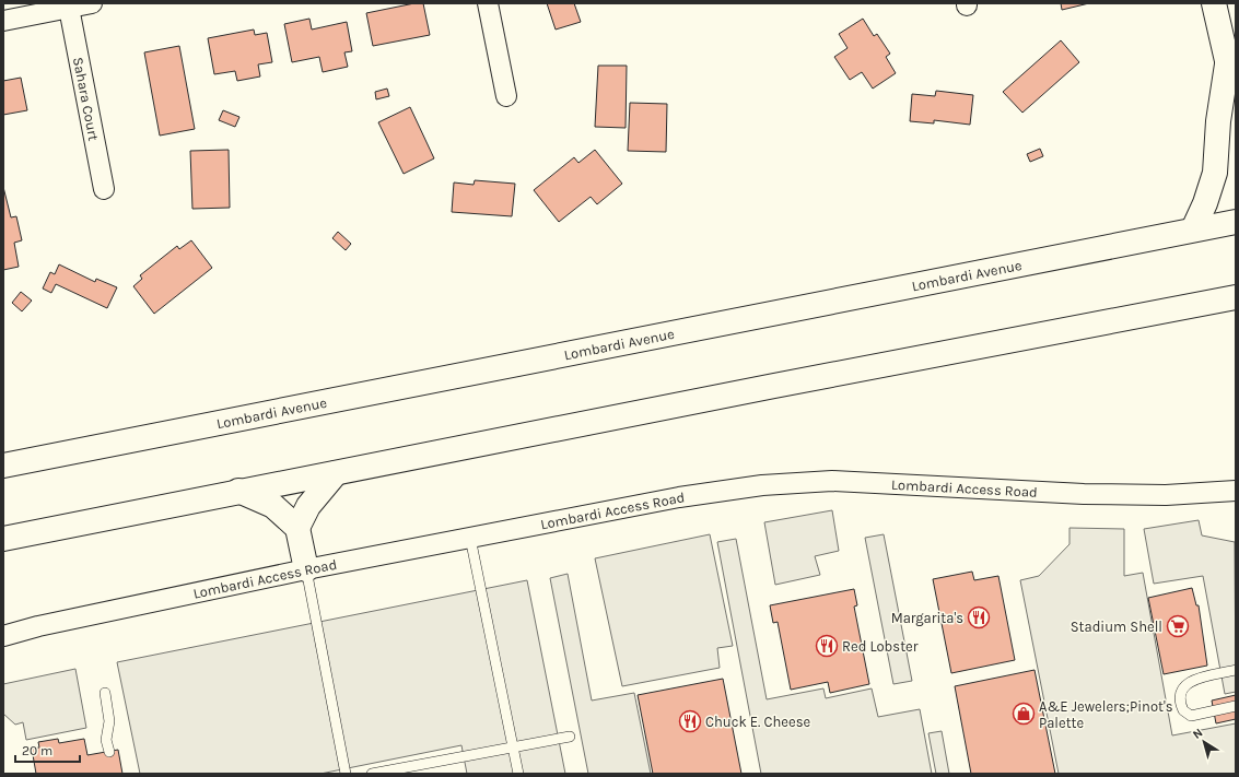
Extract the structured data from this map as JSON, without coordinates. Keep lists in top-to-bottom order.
{
  "streets": {
    "main road": ["Lombardi Avenue"],
    "street": ["Sahara Court", "Lombardi Access Road"]
  },
  "places": {
    "restaurant": ["Margarita's", "Red Lobster", "Chuck E. Cheese"],
    "supermarket": ["Stadium Shell"],
    "shop": ["A&E Jewelers;Pinot's Palette"]
  },
  "scale_bar": "20 m",
  "north": "top left"
}
